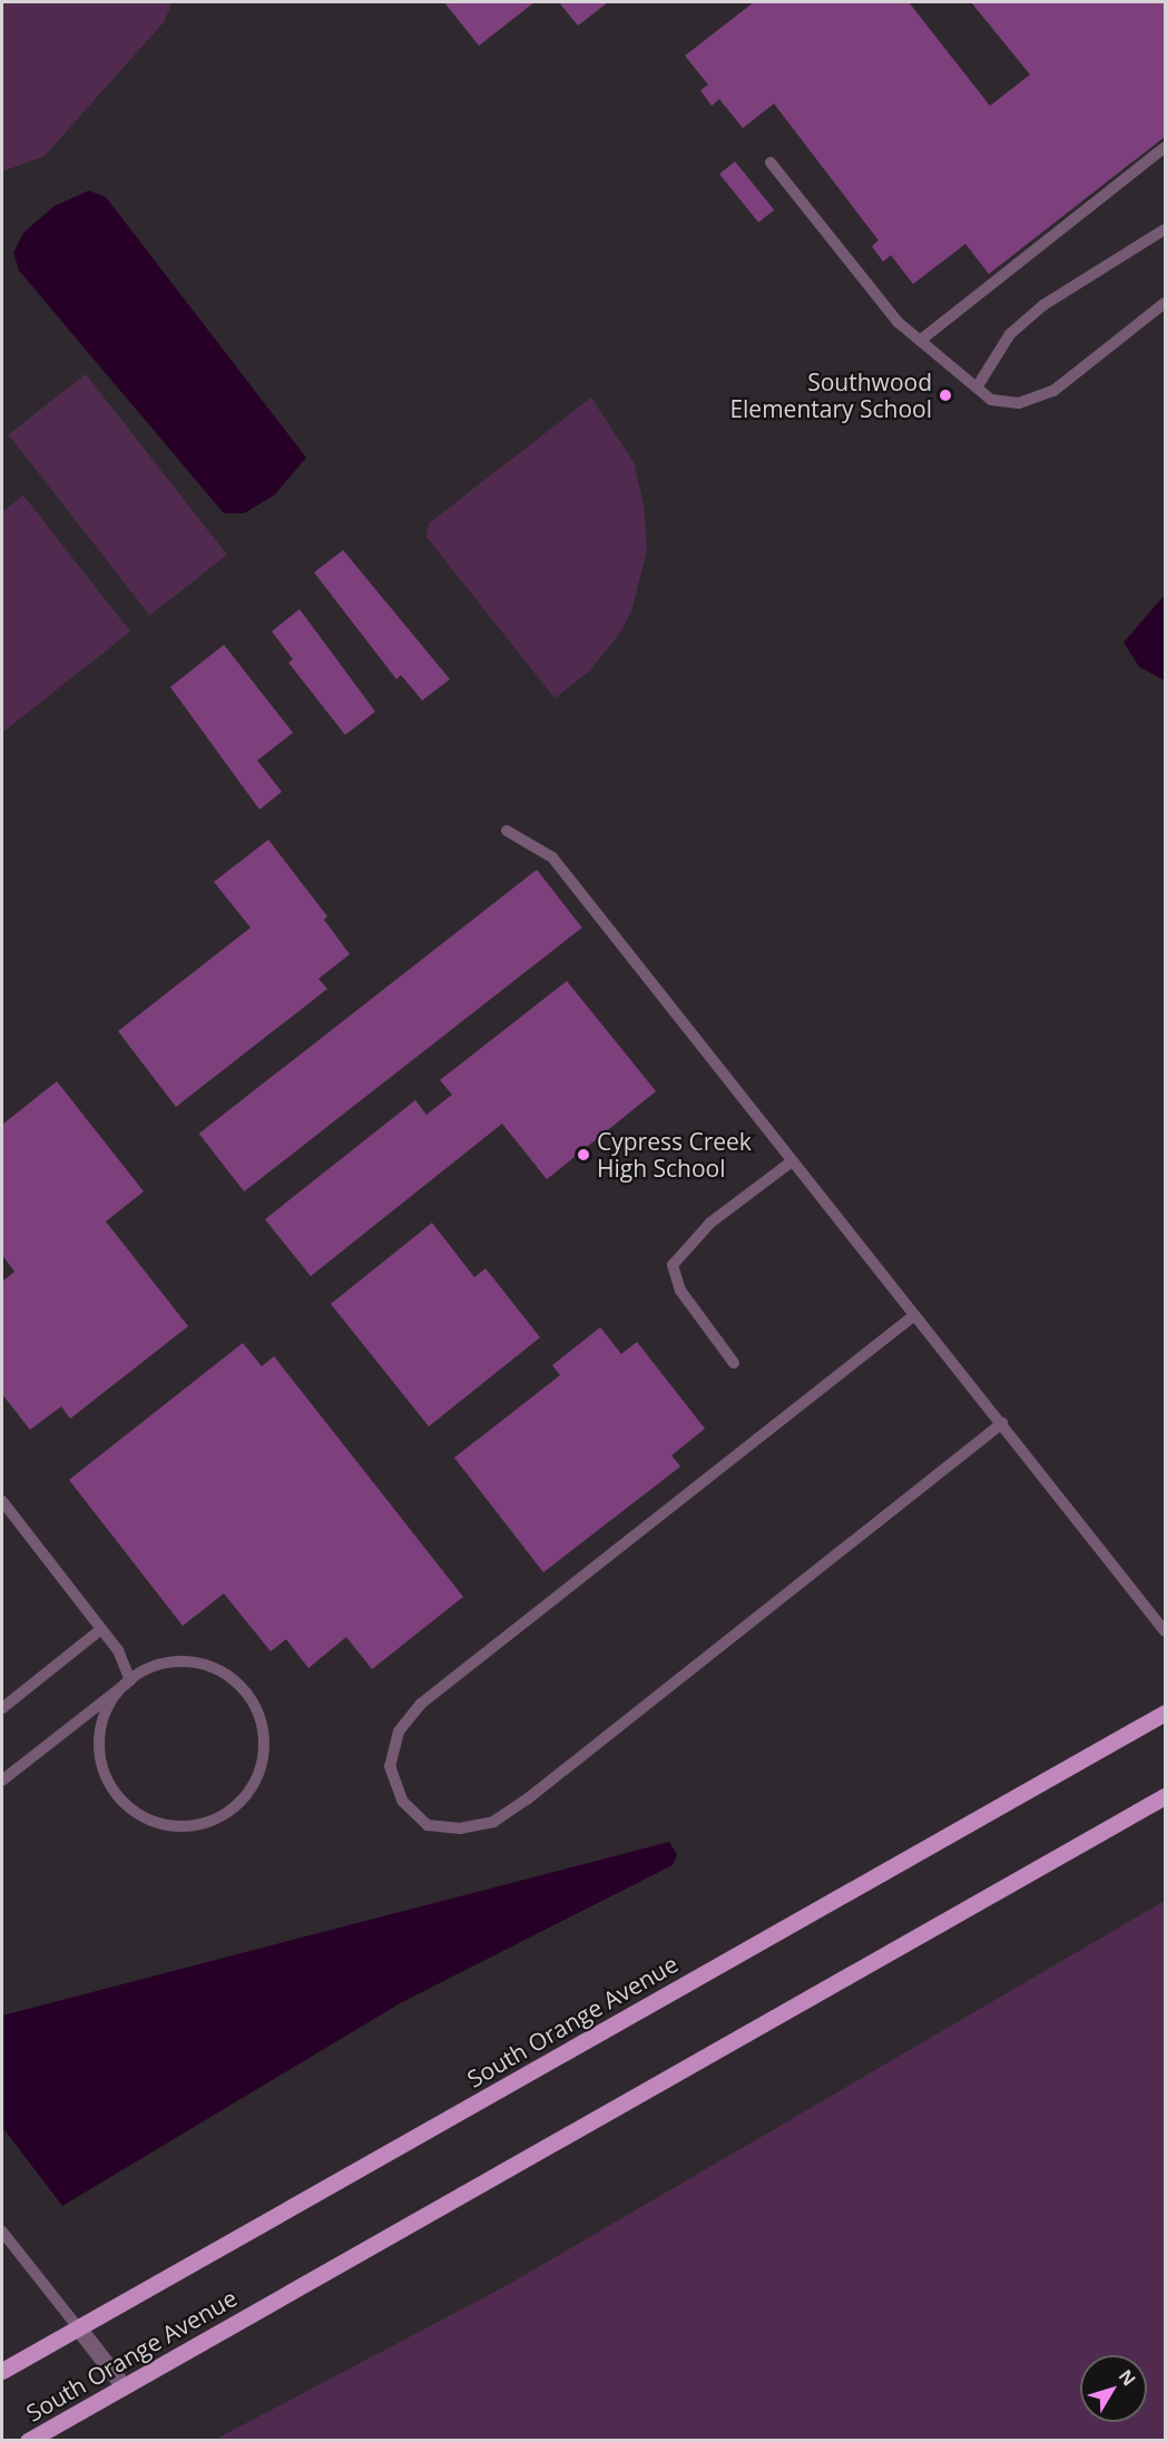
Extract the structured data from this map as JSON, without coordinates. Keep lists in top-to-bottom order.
{
  "streets": {
    "main road": ["South Orange Avenue"]
  },
  "places": ["Southwood Elementary School", "Cypress Creek High School"],
  "north": "top right"
}
